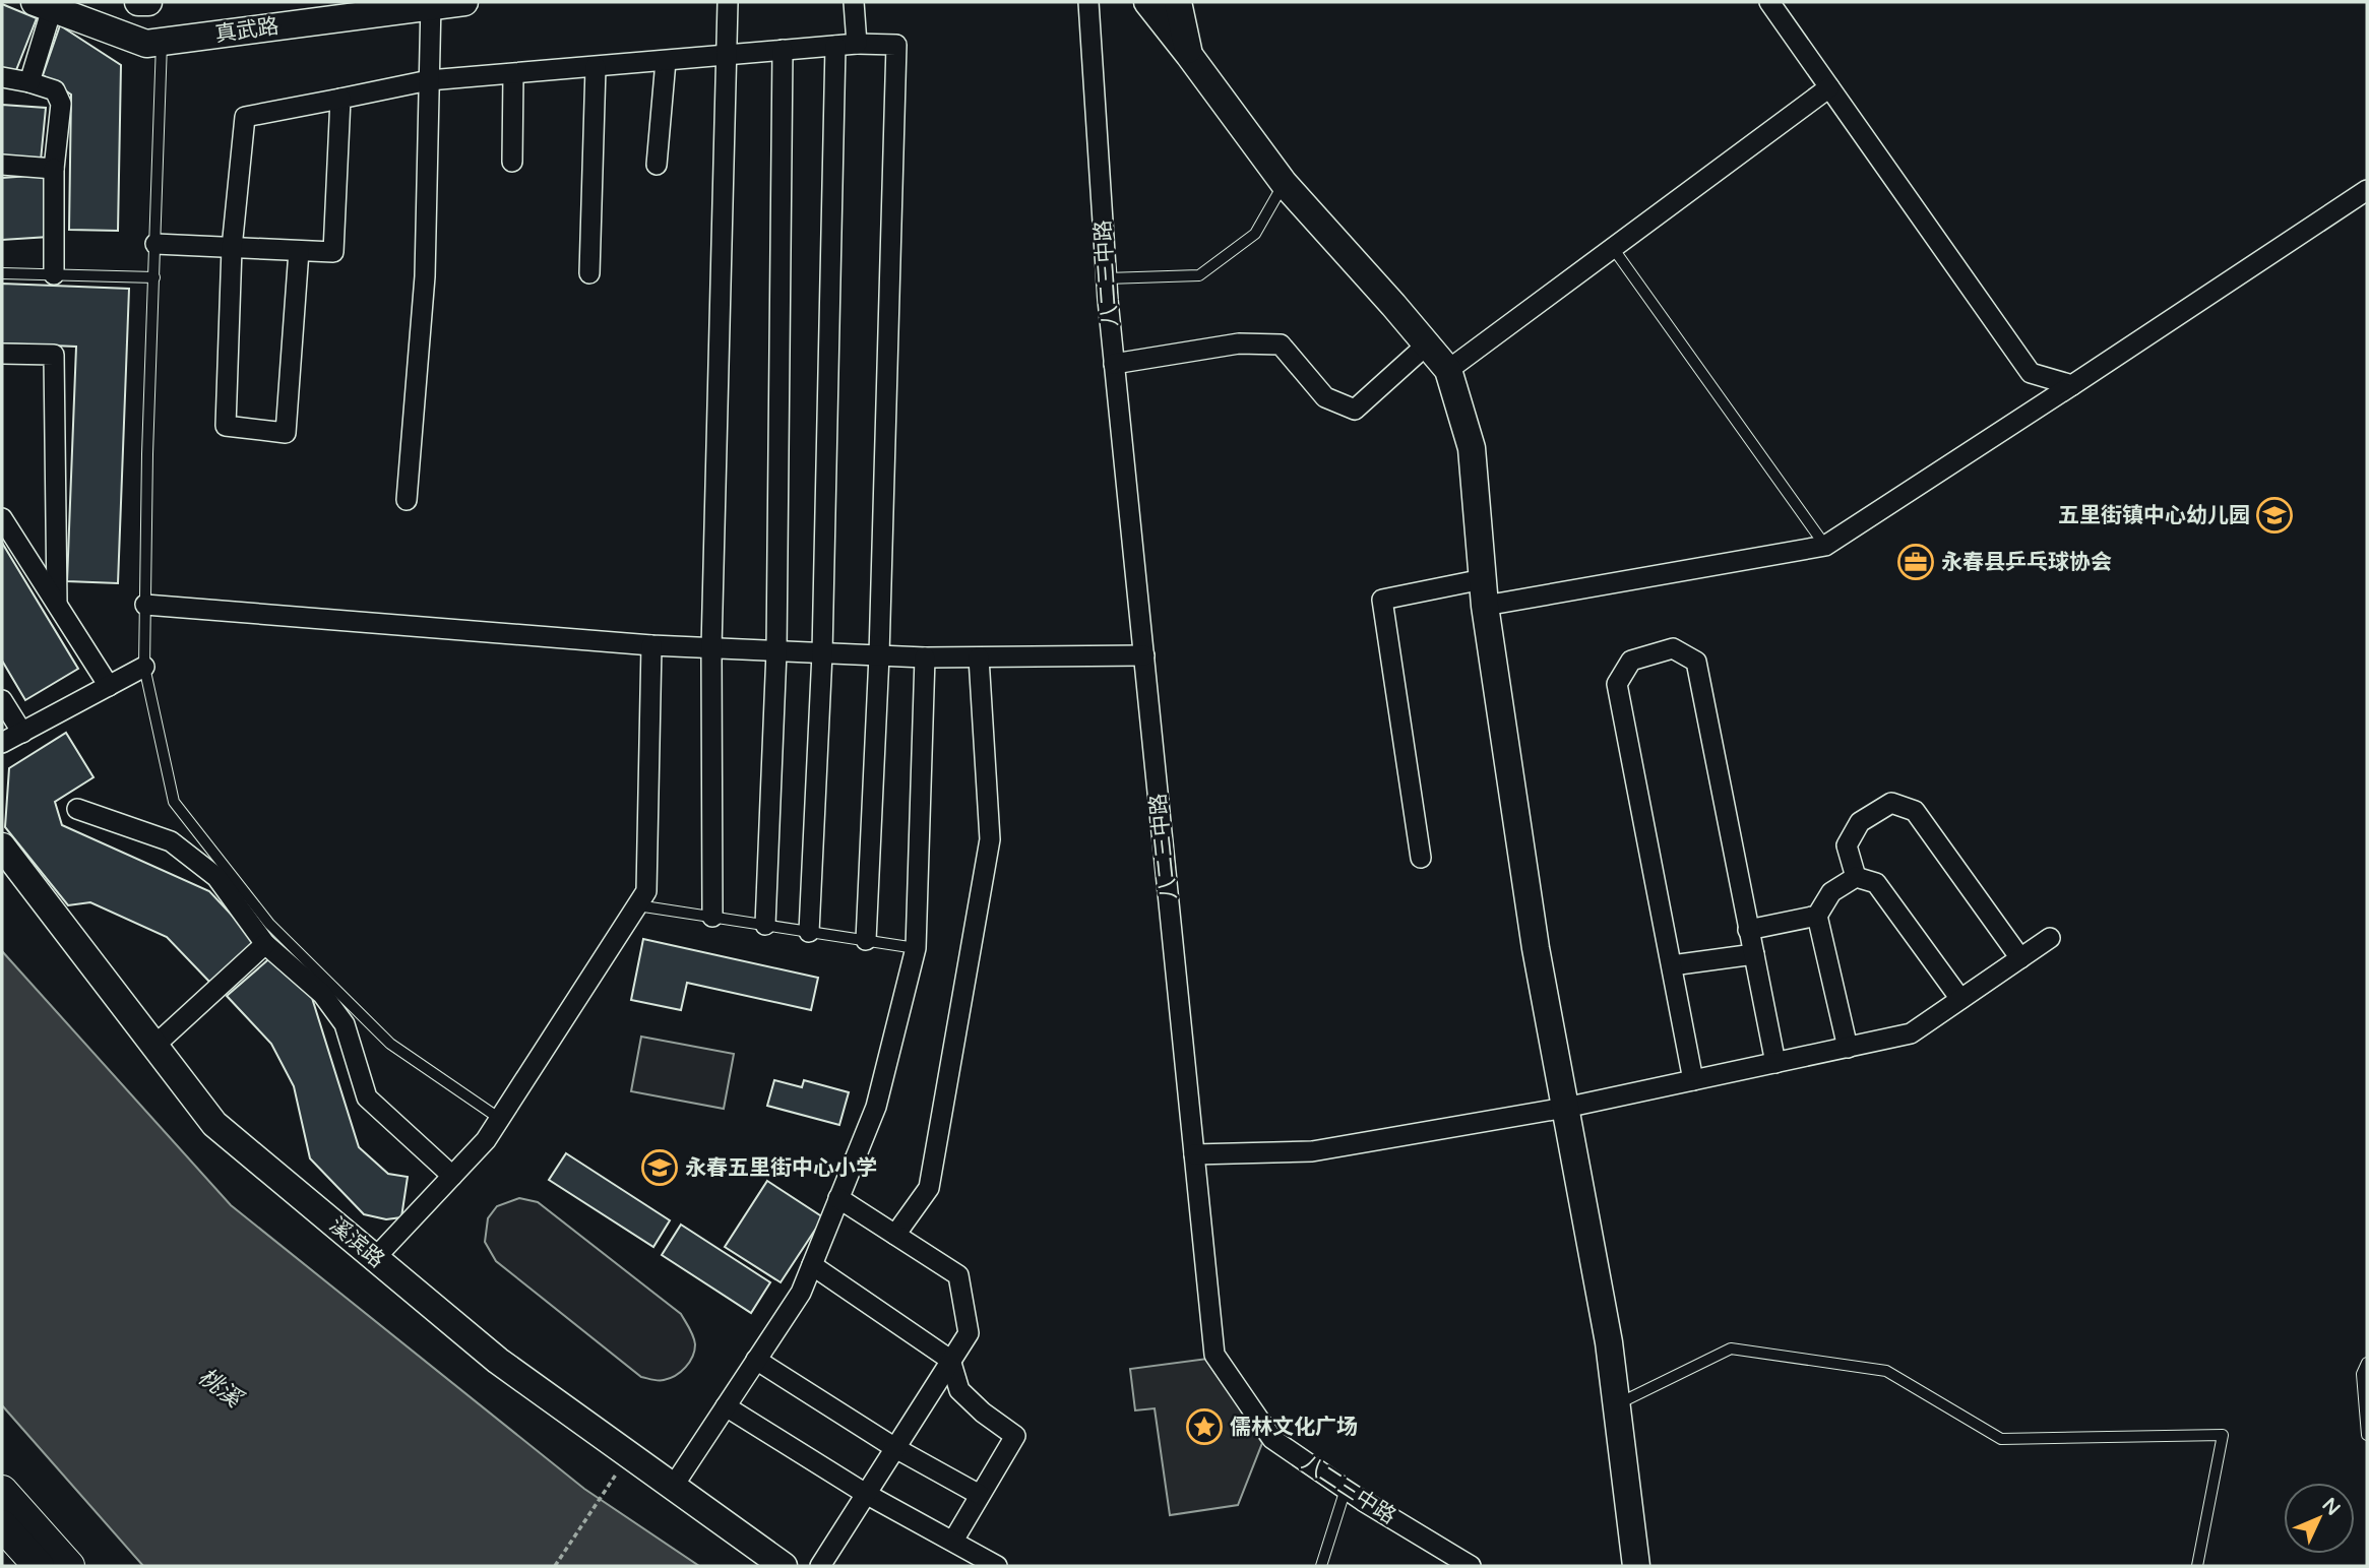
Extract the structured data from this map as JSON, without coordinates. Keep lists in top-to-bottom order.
{
  "streets": {
    "main road": ["真武路", "溪滨路"],
    "street": ["八二三中路"]
  },
  "water": ["桃溪"],
  "places": {
    "school or university": ["五里街镇中心幼儿园", "永春五里街中心小学"],
    "office": ["永春县乒乓球协会"],
    "place": ["儒林文化广场"]
  },
  "north": "top right"
}
